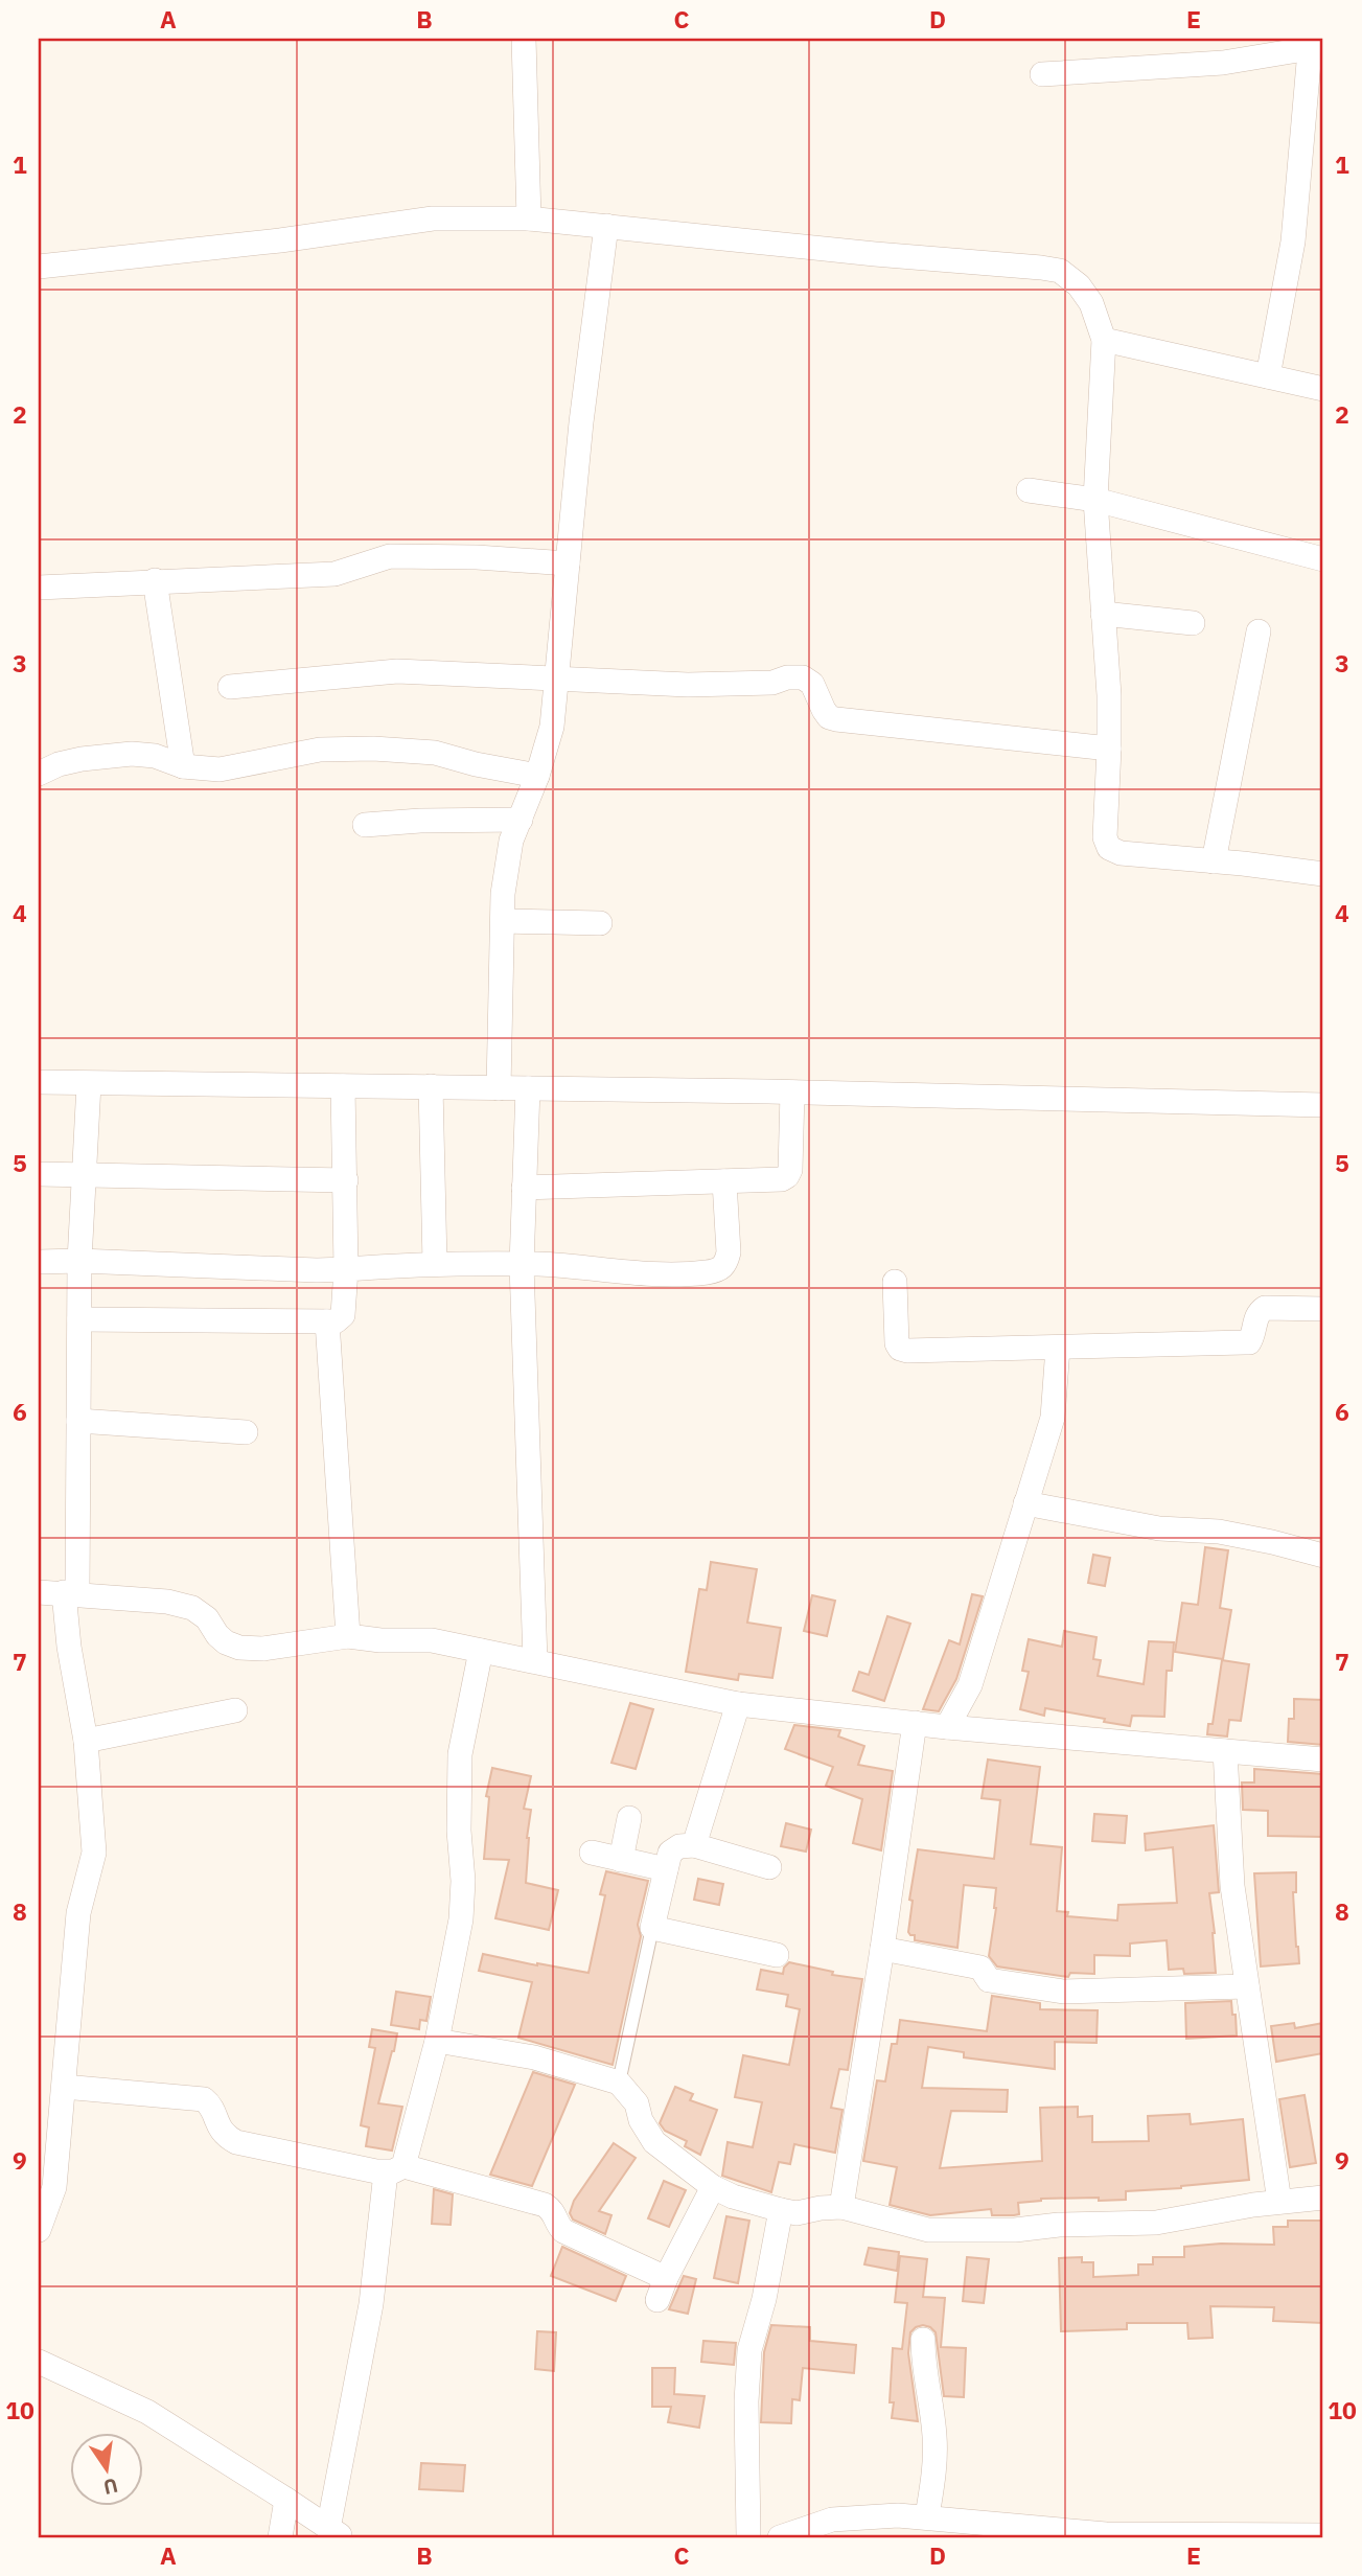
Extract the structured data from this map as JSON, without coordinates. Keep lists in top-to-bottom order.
{
  "north": "bottom",
  "grid": {
    "columns": [
      "A",
      "B",
      "C",
      "D",
      "E"
    ],
    "rows": [
      "1",
      "2",
      "3",
      "4",
      "5",
      "6",
      "7",
      "8",
      "9",
      "10"
    ]
  }
}
